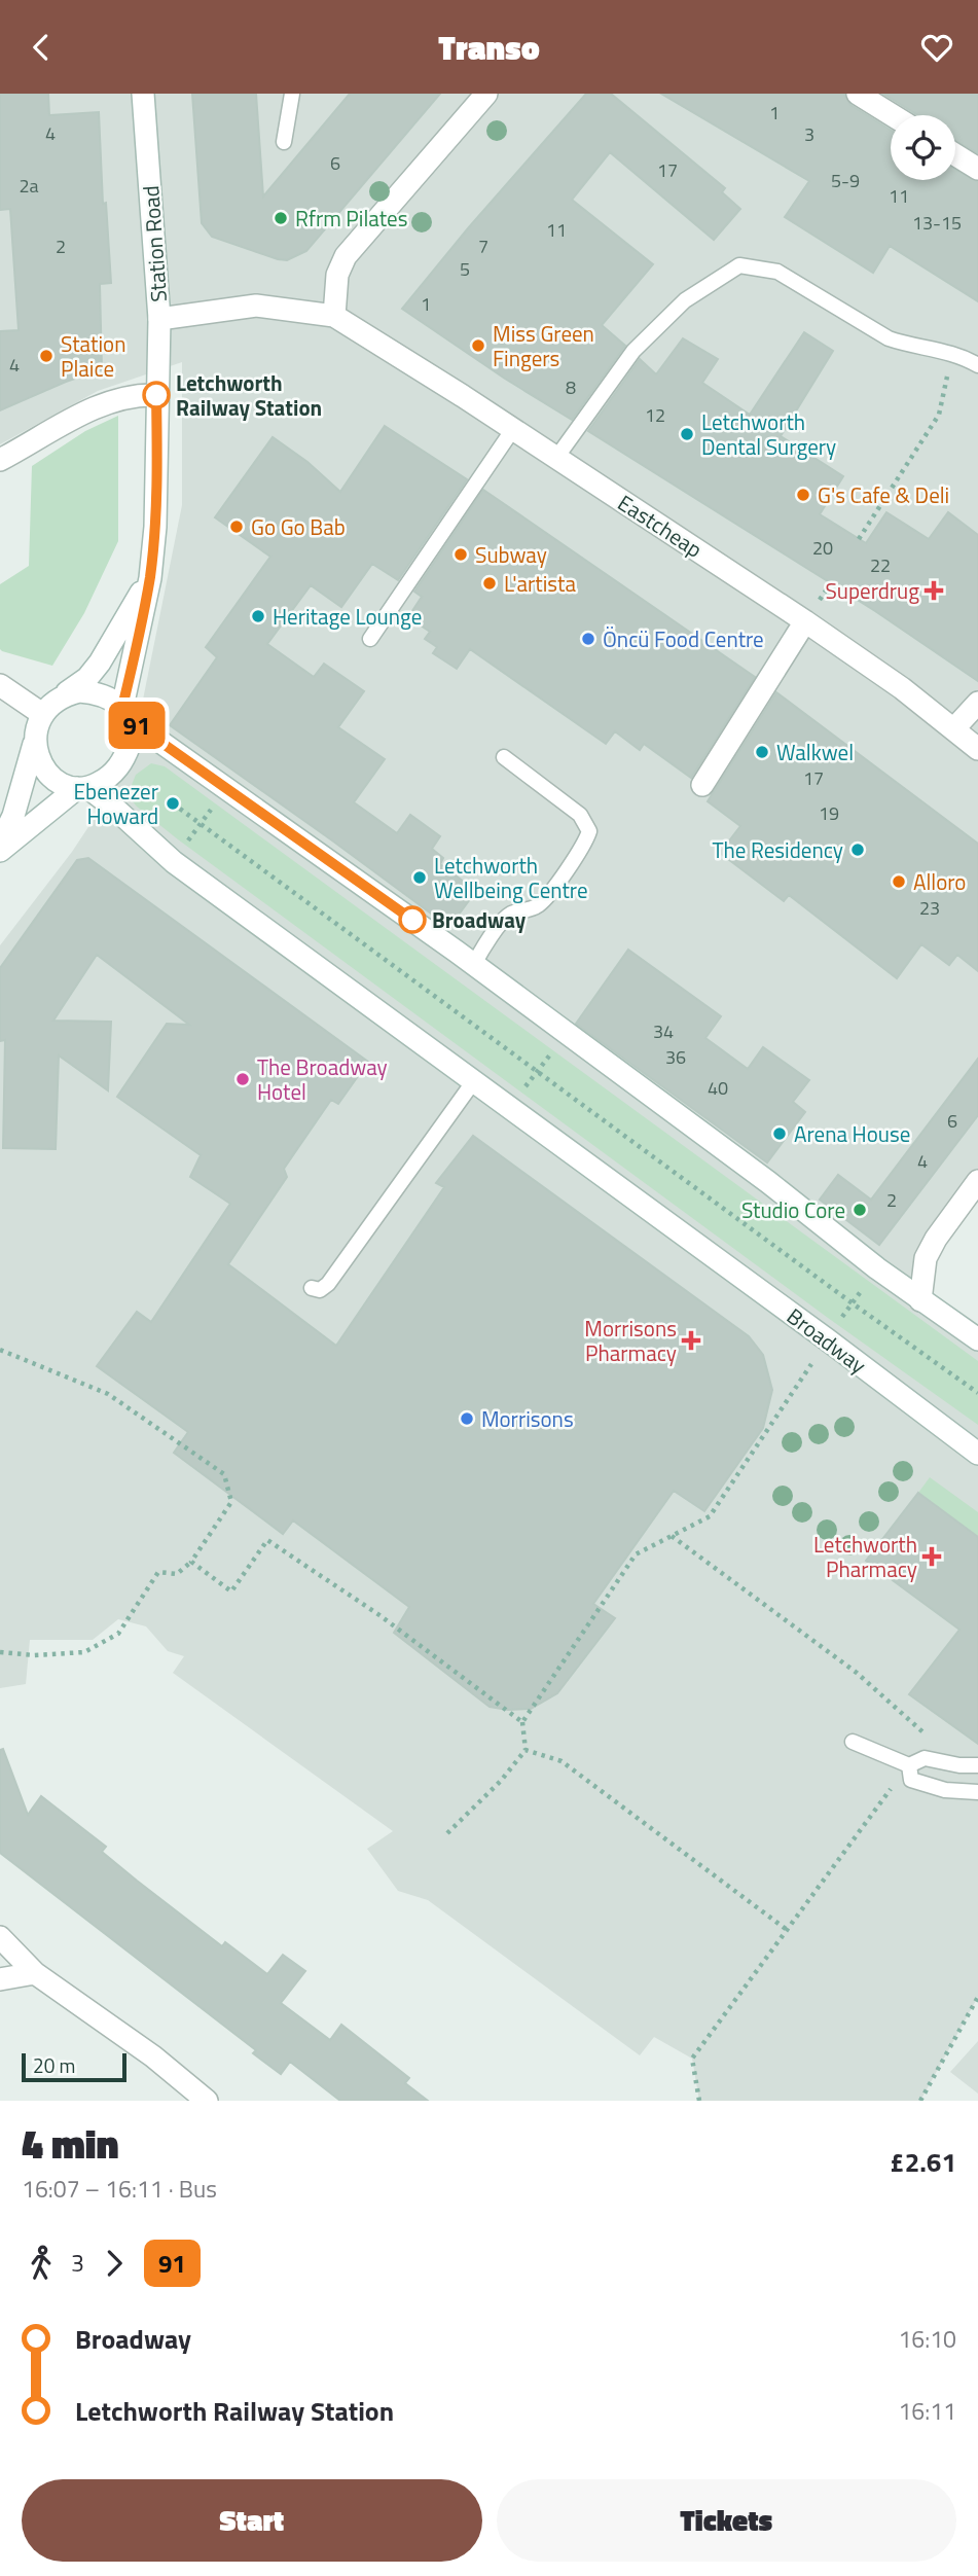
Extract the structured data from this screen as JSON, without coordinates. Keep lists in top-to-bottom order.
{
  "streets": {
    "street": ["Station Road", "Eastcheap", "Broadway"]
  },
  "crossings": [
    ["Station Road", "Broadway"]
  ],
  "places": {
    "other": [
      "Rfrm Pilates",
      "Miss Green Fingers",
      "Station Plaice",
      "Letchworth Railway Station",
      "Letchworth Dental Surgery",
      "G's Cafe & Deli",
      "Go Go Bab",
      "Subway",
      "L'artista",
      "Heritage Lounge",
      "Öncü Food Centre",
      "Walkwel",
      "Ebenezer Howard",
      "The Residency",
      "Letchworth Wellbeing Centre",
      "Alloro",
      "Broadway",
      "The Broadway Hotel",
      "Arena House",
      "Studio Core",
      "Morrisons"
    ],
    "health": ["Superdrug", "Morrisons Pharmacy", "Letchworth Pharmacy"]
  },
  "lines": ["bus line 91"],
  "house_numbers": [
    "1",
    "4",
    "3",
    "6",
    "17",
    "5-9",
    "2a",
    "11",
    "13-15",
    "11",
    "2",
    "7",
    "5",
    "1",
    "4",
    "8",
    "12",
    "20",
    "22",
    "17",
    "19",
    "23",
    "34",
    "36",
    "40",
    "6",
    "4",
    "2"
  ],
  "scale_bar": "20 m",
  "page": {
    "header": "Transo",
    "on_map": "91",
    "scale": "20 m",
    "heading": ["4 min", "16:07 – 16:11 · Bus", "£2.61"],
    "legs": ["3", "91"],
    "list": [
      {
        "name": "Broadway",
        "value": "16:10"
      },
      {
        "name": "Letchworth Railway Station",
        "value": "16:11"
      }
    ],
    "buttons": ["Start", "Tickets"]
  }
}
